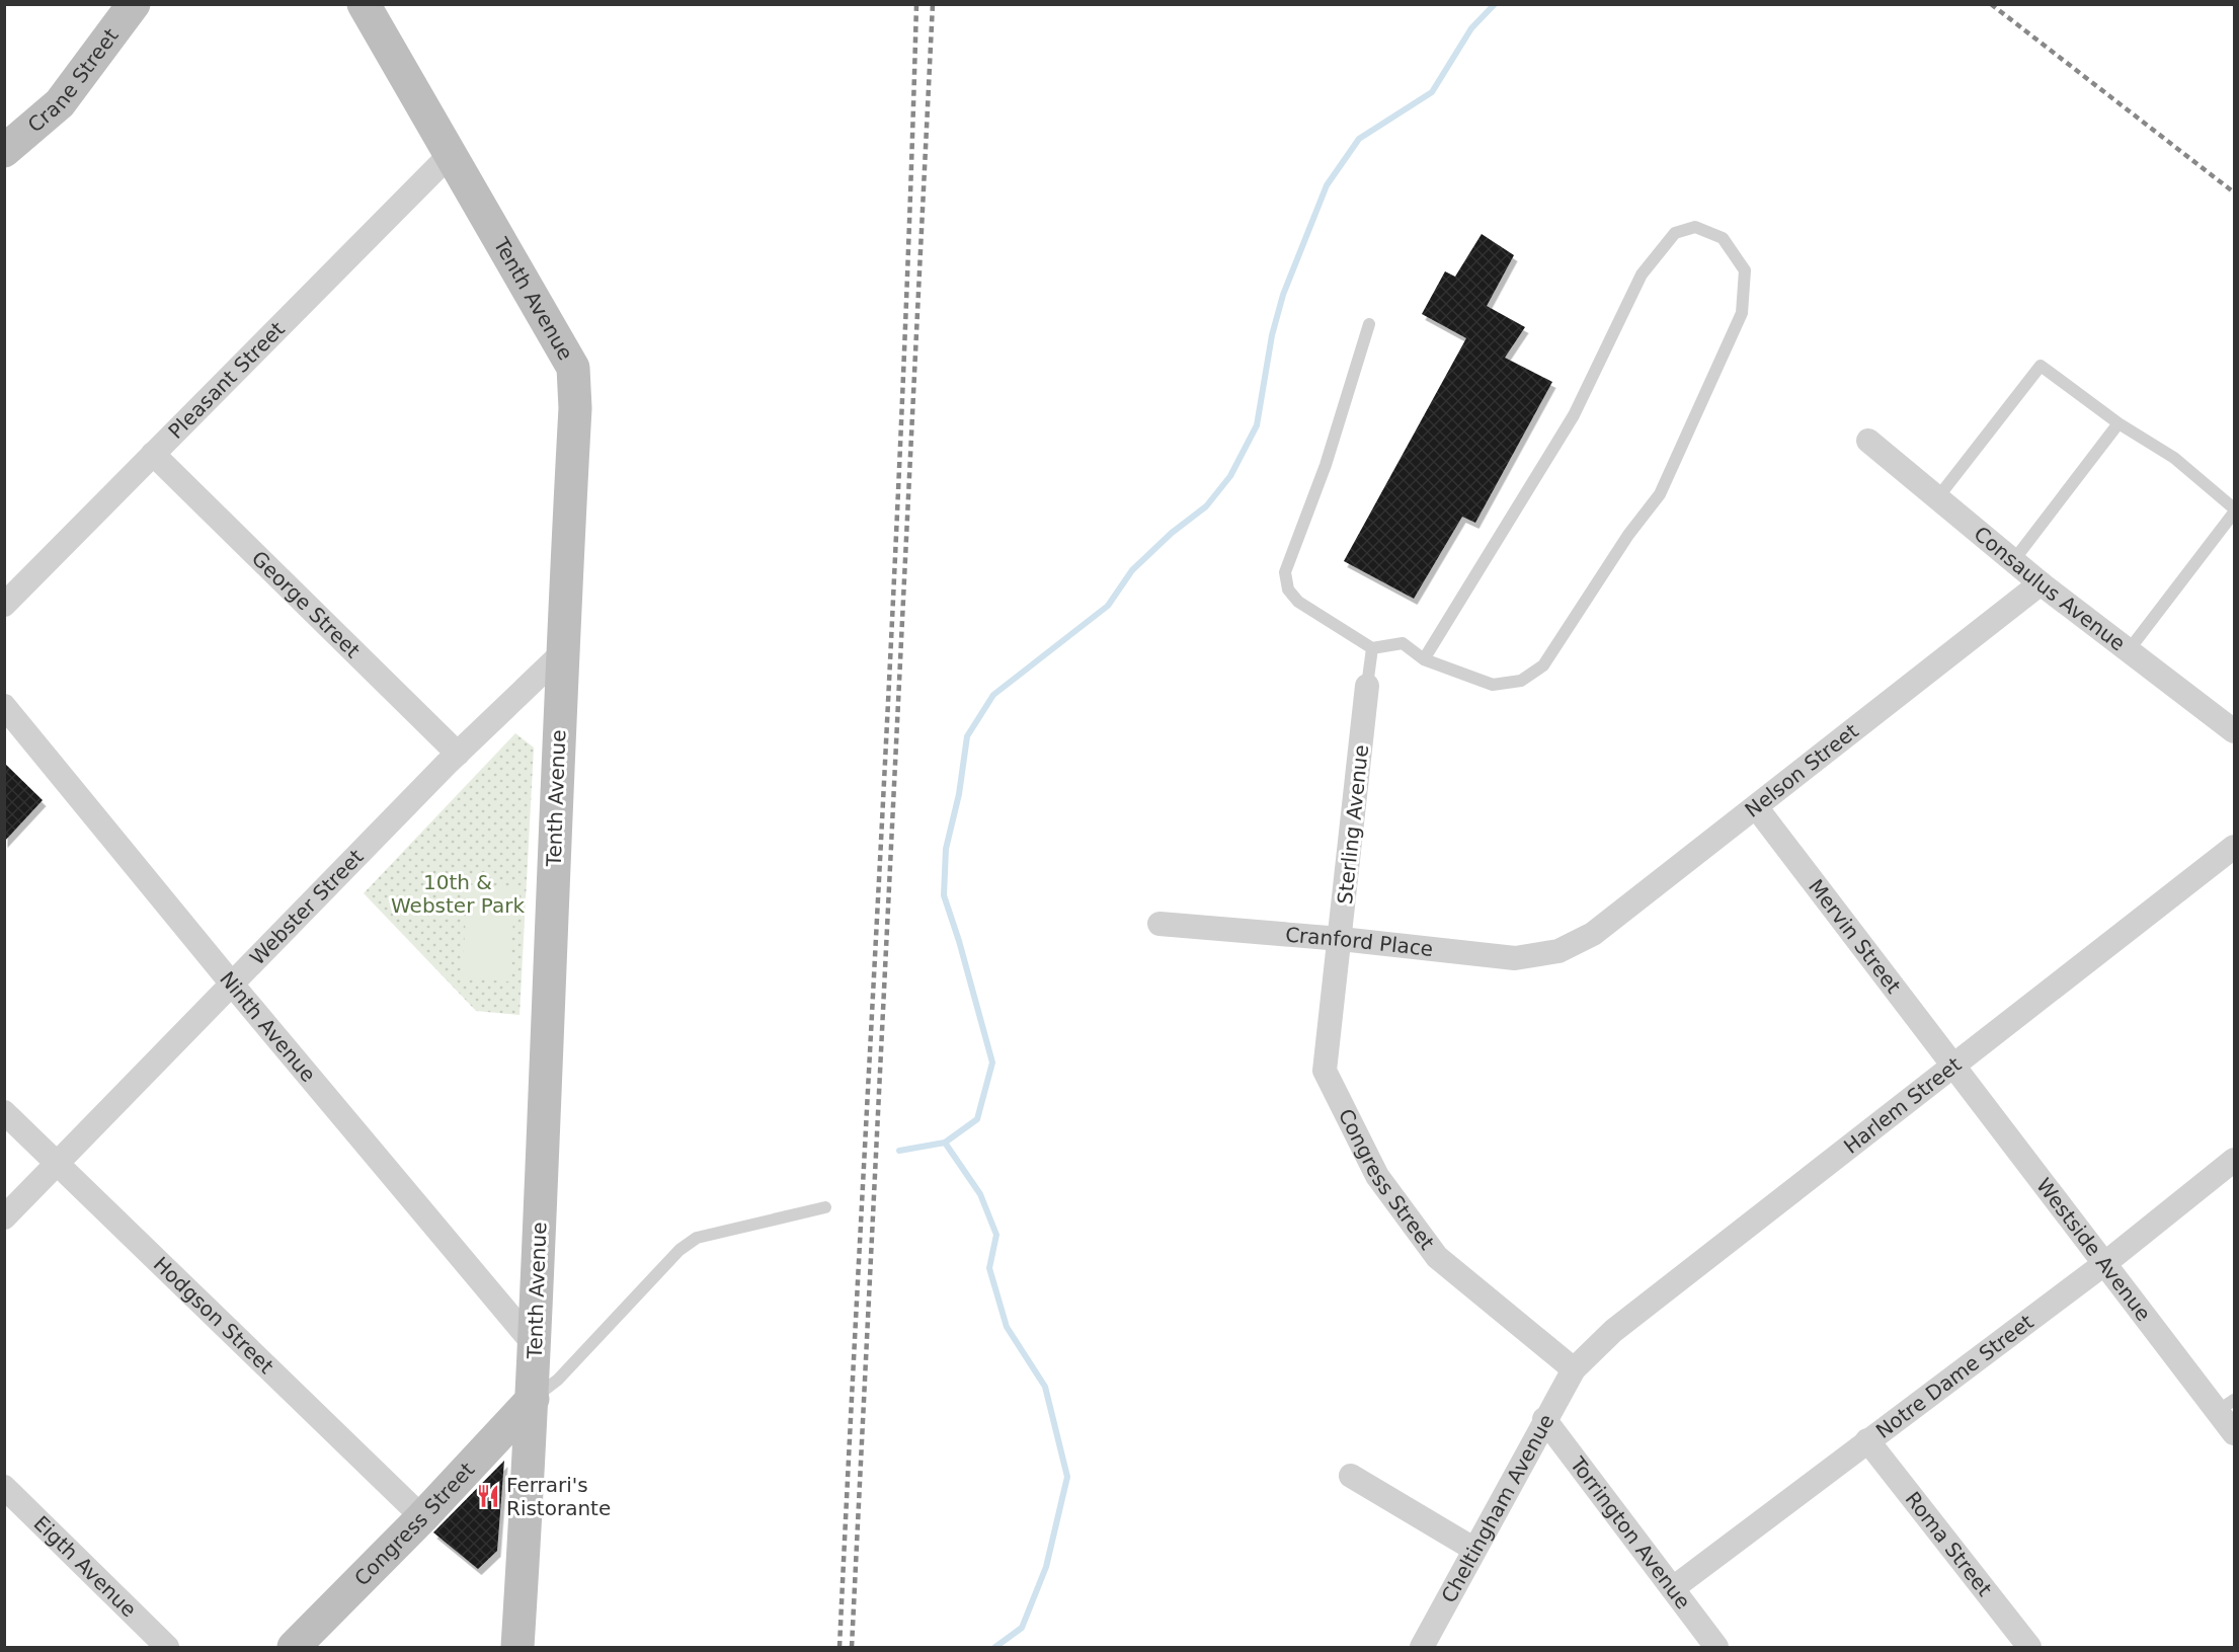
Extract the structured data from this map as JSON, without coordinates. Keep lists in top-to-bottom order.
{
  "streets": {
    "street": [
      "Crane Street",
      "Tenth Avenue",
      "Pleasant Street",
      "Consaulus Avenue",
      "George Street",
      "Nelson Street",
      "Sterling Avenue",
      "Webster Street",
      "Mervin Street",
      "Cranford Place",
      "Ninth Avenue",
      "Harlem Street",
      "Congress Street",
      "Westside Avenue",
      "Hodgson Street",
      "Notre Dame Street",
      "Cheltingham Avenue",
      "Torrington Avenue",
      "Roma Street",
      "Eigth Avenue"
    ]
  },
  "crossings": [
    ["Tenth Avenue", "Pleasant Street"],
    ["Tenth Avenue", "Webster Street"],
    ["Tenth Avenue", "Ninth Avenue"],
    ["Tenth Avenue", "Congress Street"],
    ["Pleasant Street", "George Street"],
    ["Consaulus Avenue", "Nelson Street"],
    ["George Street", "Webster Street"],
    ["Nelson Street", "Mervin Street"],
    ["Nelson Street", "Cranford Place"],
    ["Sterling Avenue", "Cranford Place"],
    ["Sterling Avenue", "Congress Street"],
    ["Webster Street", "Ninth Avenue"],
    ["Webster Street", "Hodgson Street"],
    ["Mervin Street", "Harlem Street"],
    ["Mervin Street", "Westside Avenue"],
    ["Harlem Street", "Congress Street"],
    ["Harlem Street", "Westside Avenue"],
    ["Harlem Street", "Cheltingham Avenue"],
    ["Congress Street", "Hodgson Street"],
    ["Congress Street", "Cheltingham Avenue"],
    ["Westside Avenue", "Notre Dame Street"],
    ["Notre Dame Street", "Torrington Avenue"],
    ["Notre Dame Street", "Roma Street"],
    ["Cheltingham Avenue", "Torrington Avenue"]
  ],
  "parks": ["10th & Webster Park"],
  "places": {
    "restaurant": ["Ferrari's Ristorante"]
  }
}
